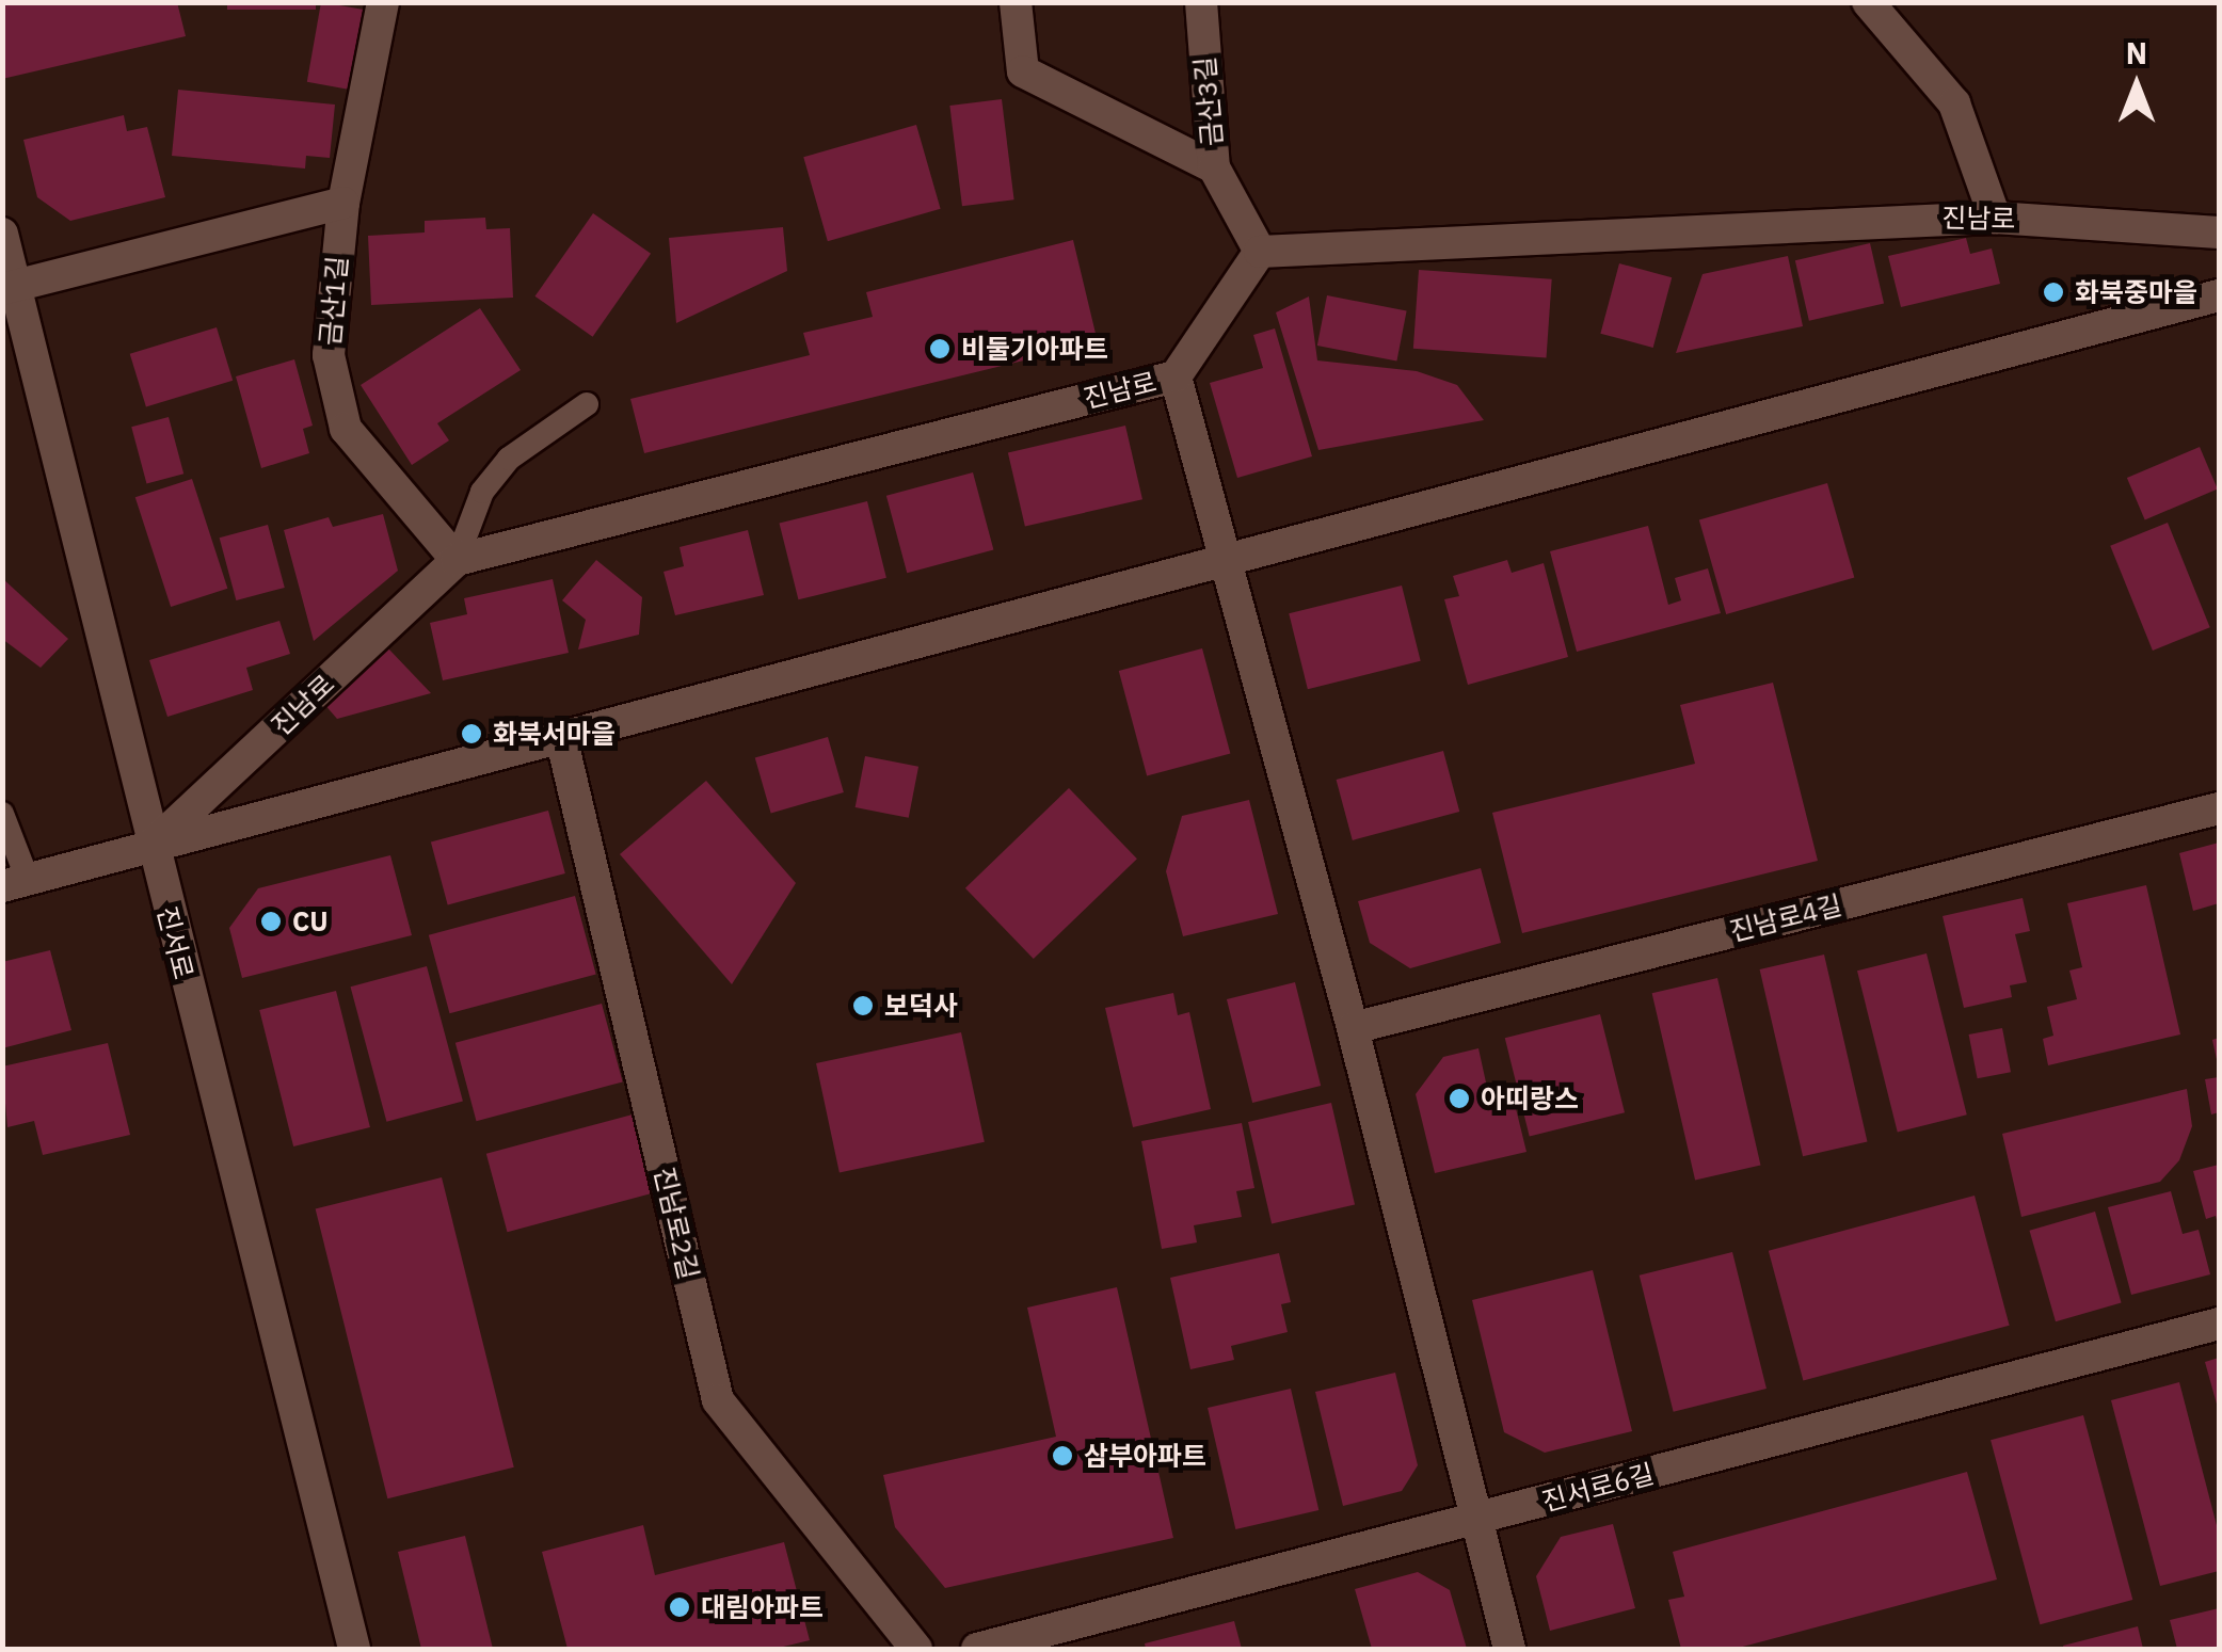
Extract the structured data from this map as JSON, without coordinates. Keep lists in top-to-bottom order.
{
  "streets": {
    "street": [
      "금산3길",
      "진남로",
      "금산1길",
      "진남로4길",
      "진서로",
      "진남로2길",
      "진서로6길"
    ]
  },
  "crossings": [
    ["금산3길", "진남로"],
    ["진남로", "금산1길"],
    ["진남로", "진서로"],
    ["진남로", "진남로2길"]
  ],
  "places": [
    "화북중마을",
    "비둘기아파트",
    "화북서마을",
    "CU",
    "보덕사",
    "아띠랑스",
    "삼부아파트",
    "대림아파트"
  ],
  "north": "top"
}
